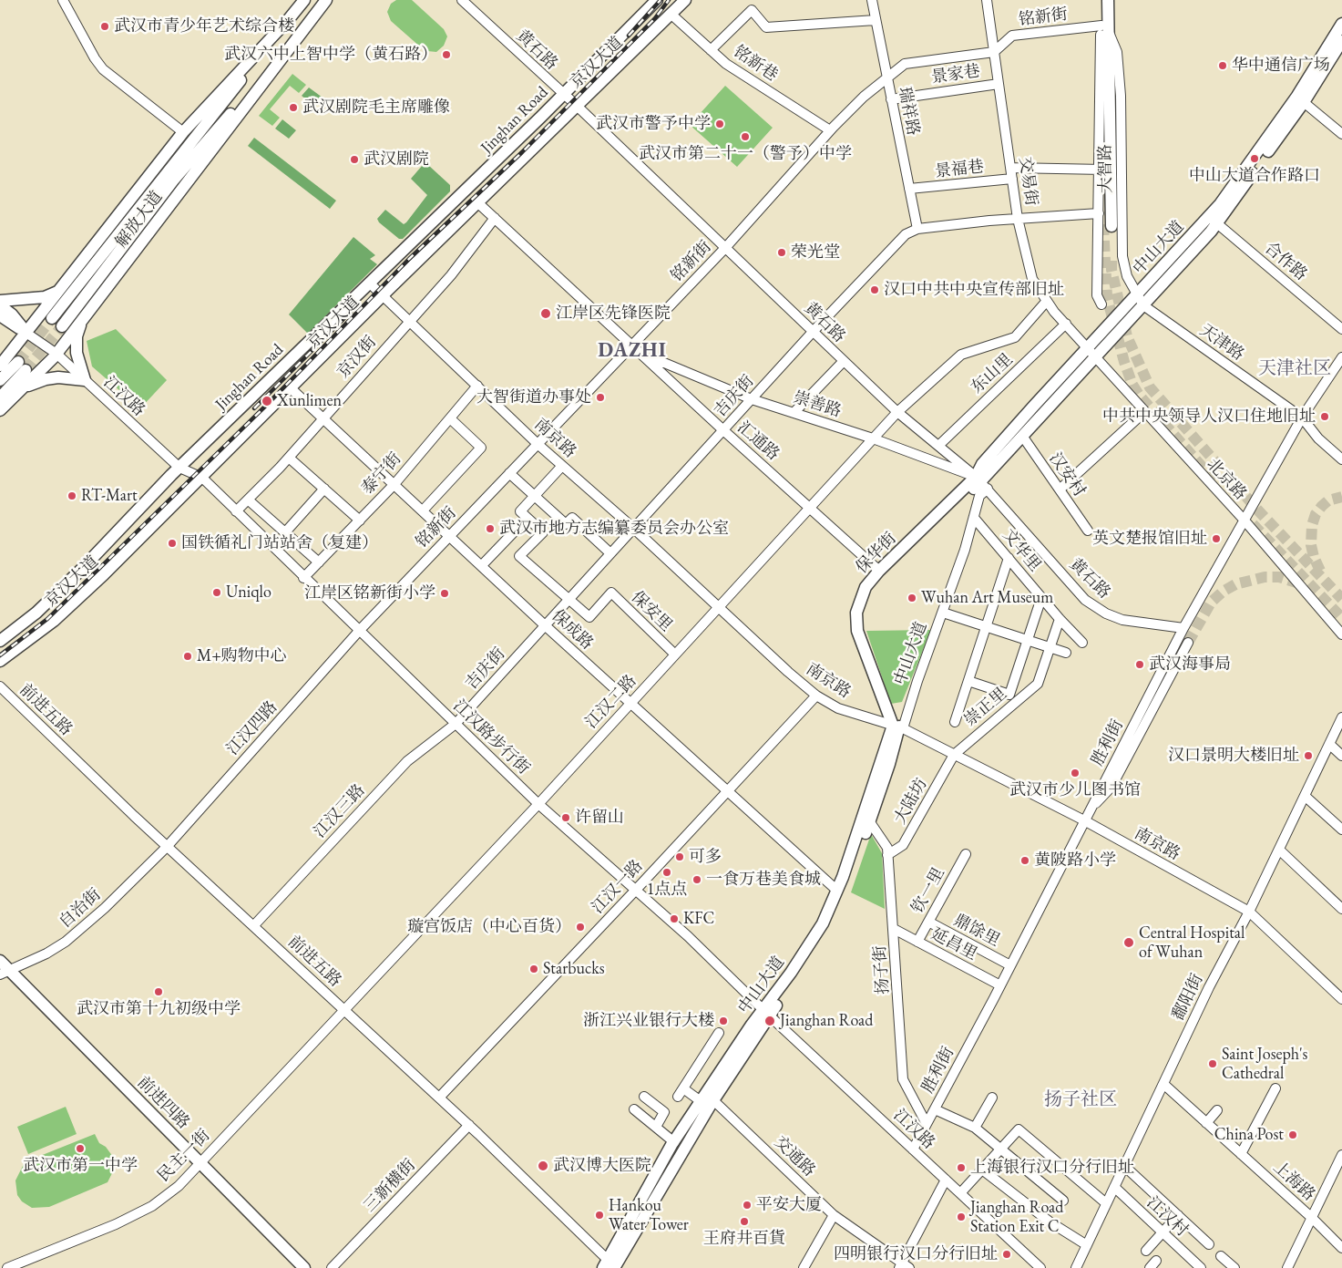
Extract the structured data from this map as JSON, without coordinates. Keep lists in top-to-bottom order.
{
  "streets": {
    "main road": [
      "京汉大道",
      "Jinghan Road",
      "大智路",
      "解放大道",
      "中山大道",
      "保华街",
      "前进四路"
    ],
    "street": [
      "铭新街",
      "黄石路",
      "铭新巷",
      "景家巷",
      "瑞祥路",
      "景福巷",
      "交易街",
      "合作路",
      "天津路",
      "京汉街",
      "东山里",
      "江汉路",
      "吉庆街",
      "崇善路",
      "南京路",
      "汇通路",
      "泰宁街",
      "汉安村",
      "北京路",
      "文华里",
      "保安里",
      "保成路",
      "江汉二路",
      "崇正里",
      "前进五路",
      "江汉四路",
      "江汉路步行街",
      "胜利街",
      "大陆坊",
      "江汉三路",
      "江汉一路",
      "钦一里",
      "自治街",
      "鼎馀里",
      "延昌里",
      "扬子街",
      "鄱阳街",
      "民主一街",
      "交通路",
      "上海路",
      "三新横街",
      "江汉村"
    ]
  },
  "crossings": [
    ["铭新街", "黄石路"],
    ["铭新街", "铭新巷"],
    ["铭新街", "瑞祥路"],
    ["铭新街", "大智路"],
    ["铭新街", "交易街"],
    ["铭新街", "南京路"],
    ["铭新街", "汇通路"],
    ["铭新街", "保成路"],
    ["铭新街", "江汉四路"],
    ["铭新街", "江汉路步行街"],
    ["黄石路", "京汉大道"],
    ["黄石路", "Jinghan Road"],
    ["黄石路", "中山大道"],
    ["黄石路", "东山里"],
    ["黄石路", "吉庆街"],
    ["黄石路", "崇善路"],
    ["黄石路", "保华街"],
    ["黄石路", "江汉二路"],
    ["黄石路", "胜利街"],
    ["京汉大道", "铭新巷"],
    ["京汉大道", "江汉路"],
    ["京汉大道", "南京路"],
    ["京汉大道", "汇通路"],
    ["京汉大道", "保成路"],
    ["京汉大道", "江汉路步行街"],
    ["景家巷", "瑞祥路"],
    ["景家巷", "交易街"],
    ["瑞祥路", "景福巷"],
    ["瑞祥路", "吉庆街"],
    ["Jinghan Road", "江汉路"],
    ["Jinghan Road", "南京路"],
    ["大智路", "中山大道"],
    ["大智路", "天津路"],
    ["景福巷", "交易街"],
    ["交易街", "中山大道"],
    ["交易街", "东山里"],
    ["交易街", "北京路"],
    ["交易街", "江汉二路"],
    ["解放大道", "江汉路"],
    ["中山大道", "合作路"],
    ["中山大道", "天津路"],
    ["中山大道", "江汉路"],
    ["中山大道", "崇善路"],
    ["中山大道", "南京路"],
    ["中山大道", "汉安村"],
    ["中山大道", "北京路"],
    ["中山大道", "文华里"],
    ["中山大道", "保华街"],
    ["中山大道", "保成路"],
    ["中山大道", "前进五路"],
    ["中山大道", "江汉路步行街"],
    ["中山大道", "扬子街"],
    ["中山大道", "交通路"],
    ["天津路", "胜利街"],
    ["京汉街", "南京路"],
    ["京汉街", "汇通路"],
    ["京汉街", "保成路"],
    ["京汉街", "江汉路步行街"],
    ["江汉路", "江汉路步行街"],
    ["江汉路", "胜利街"],
    ["吉庆街", "崇善路"],
    ["吉庆街", "南京路"],
    ["吉庆街", "汇通路"],
    ["吉庆街", "保安里"],
    ["吉庆街", "保成路"],
    ["吉庆街", "江汉路步行街"],
    ["吉庆街", "江汉三路"],
    ["崇善路", "汇通路"],
    ["崇善路", "保华街"],
    ["崇善路", "江汉二路"],
    ["南京路", "泰宁街"],
    ["南京路", "保华街"],
    ["南京路", "江汉二路"],
    ["南京路", "崇正里"],
    ["南京路", "胜利街"],
    ["南京路", "大陆坊"],
    ["南京路", "江汉一路"],
    ["南京路", "鄱阳街"],
    ["汇通路", "保华街"],
    ["汇通路", "江汉二路"],
    ["泰宁街", "保成路"],
    ["泰宁街", "江汉路步行街"],
    ["北京路", "胜利街"],
    ["保安里", "江汉二路"],
    ["保成路", "江汉二路"],
    ["保成路", "江汉一路"],
    ["江汉二路", "前进五路"],
    ["江汉二路", "江汉路步行街"],
    ["江汉二路", "民主一街"],
    ["崇正里", "大陆坊"],
    ["前进五路", "江汉四路"],
    ["前进五路", "江汉三路"],
    ["前进五路", "江汉一路"],
    ["前进五路", "自治街"],
    ["前进五路", "民主一街"],
    ["前进五路", "三新横街"],
    ["江汉四路", "江汉路步行街"],
    ["江汉四路", "自治街"],
    ["江汉路步行街", "江汉三路"],
    ["江汉路步行街", "江汉一路"],
    ["胜利街", "鼎馀里"],
    ["胜利街", "延昌里"],
    ["胜利街", "扬子街"],
    ["大陆坊", "扬子街"],
    ["钦一里", "鼎馀里"],
    ["钦一里", "延昌里"],
    ["自治街", "前进四路"],
    ["延昌里", "扬子街"],
    ["鄱阳街", "上海路"],
    ["鄱阳街", "江汉村"],
    ["前进四路", "民主一街"]
  ],
  "districts": ["DAZHI", "天津社区", "扬子社区"],
  "places": [
    "武汉市青少年艺术综合楼",
    "武汉六中上智中学（黄石路）",
    "华中通信广场",
    "武汉剧院毛主席雕像",
    "武汉市警予中学",
    "武汉市第二十一（警予）中学",
    "中山大道合作路口",
    "武汉剧院",
    "荣光堂",
    "汉口中共中央宣传部旧址",
    "江岸区先锋医院",
    "大智街道办事处",
    "Xunlimen",
    "中共中央领导人汉口住地旧址",
    "RT-Mart",
    "武汉市地方志编纂委员会办公室",
    "英文楚报馆旧址",
    "国铁循礼门站站舍（复建）",
    "Uniqlo",
    "江岸区铭新街小学",
    "Wuhan Art Museum",
    "M+购物中心",
    "武汉海事局",
    "汉口景明大楼旧址",
    "武汉市少儿图书馆",
    "许留山",
    "可多",
    "黄陂路小学",
    "1点点",
    "一食万巷美食城",
    "KFC",
    "璇宫饭店（中心百货）",
    "Central Hospital of Wuhan",
    "Starbucks",
    "武汉市第十九初级中学",
    "浙江兴业银行大楼",
    "Jianghan Road",
    "Saint Joseph's Cathedral",
    "China Post",
    "武汉市第一中学",
    "武汉博大医院",
    "上海银行汉口分行旧址",
    "平安大厦",
    "Hankou Water Tower",
    "Jianghan Road Station Exit C",
    "王府井百貨",
    "四明银行汉口分行旧址"
  ]
}
